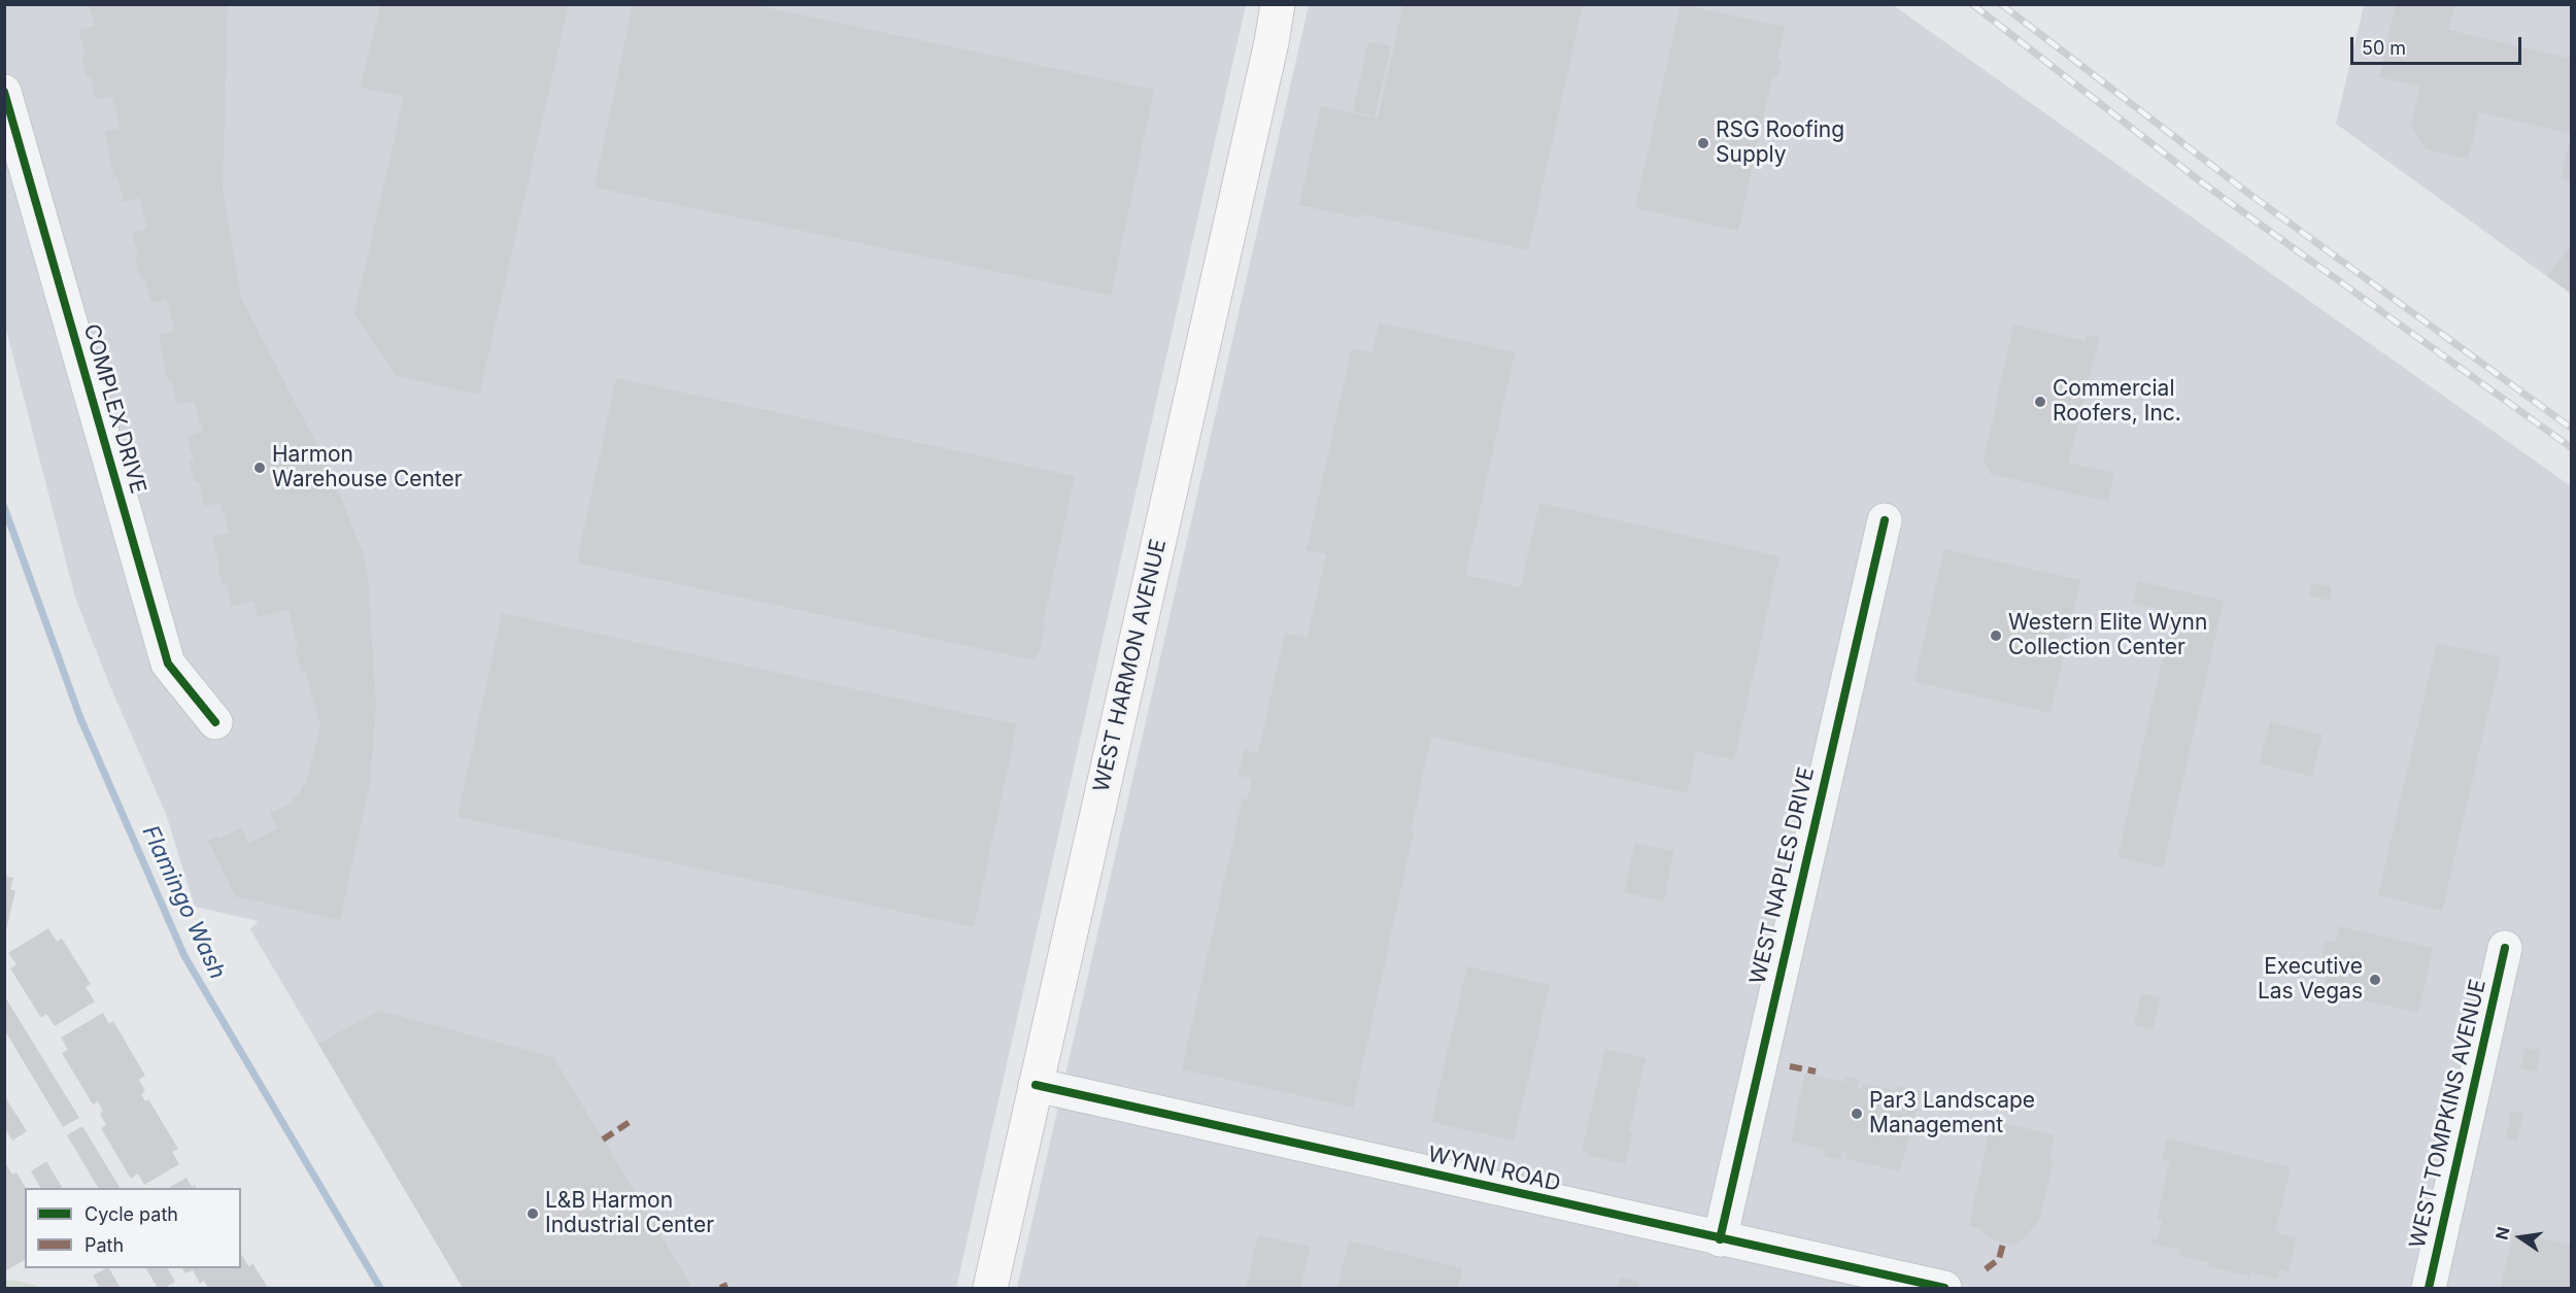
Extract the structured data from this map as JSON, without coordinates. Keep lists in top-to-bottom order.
{
  "streets": {
    "main road": ["WEST HARMON AVENUE"],
    "street": [
      "COMPLEX DRIVE",
      "WEST NAPLES DRIVE",
      "WEST TOMPKINS AVENUE",
      "WYNN ROAD"
    ]
  },
  "crossings": [
    ["WEST HARMON AVENUE", "WYNN ROAD"],
    ["WEST NAPLES DRIVE", "WYNN ROAD"]
  ],
  "water": ["Flamingo Wash"],
  "places": [
    "RSG Roofing Supply",
    "Commercial Roofers, Inc.",
    "Harmon Warehouse Center",
    "Western Elite Wynn Collection Center",
    "Executive Las Vegas",
    "Par3 Landscape Management",
    "L&B Harmon Industrial Center"
  ],
  "legend": ["Cycle path", "Path"],
  "scale_bar": "50 m",
  "north": "left"
}
